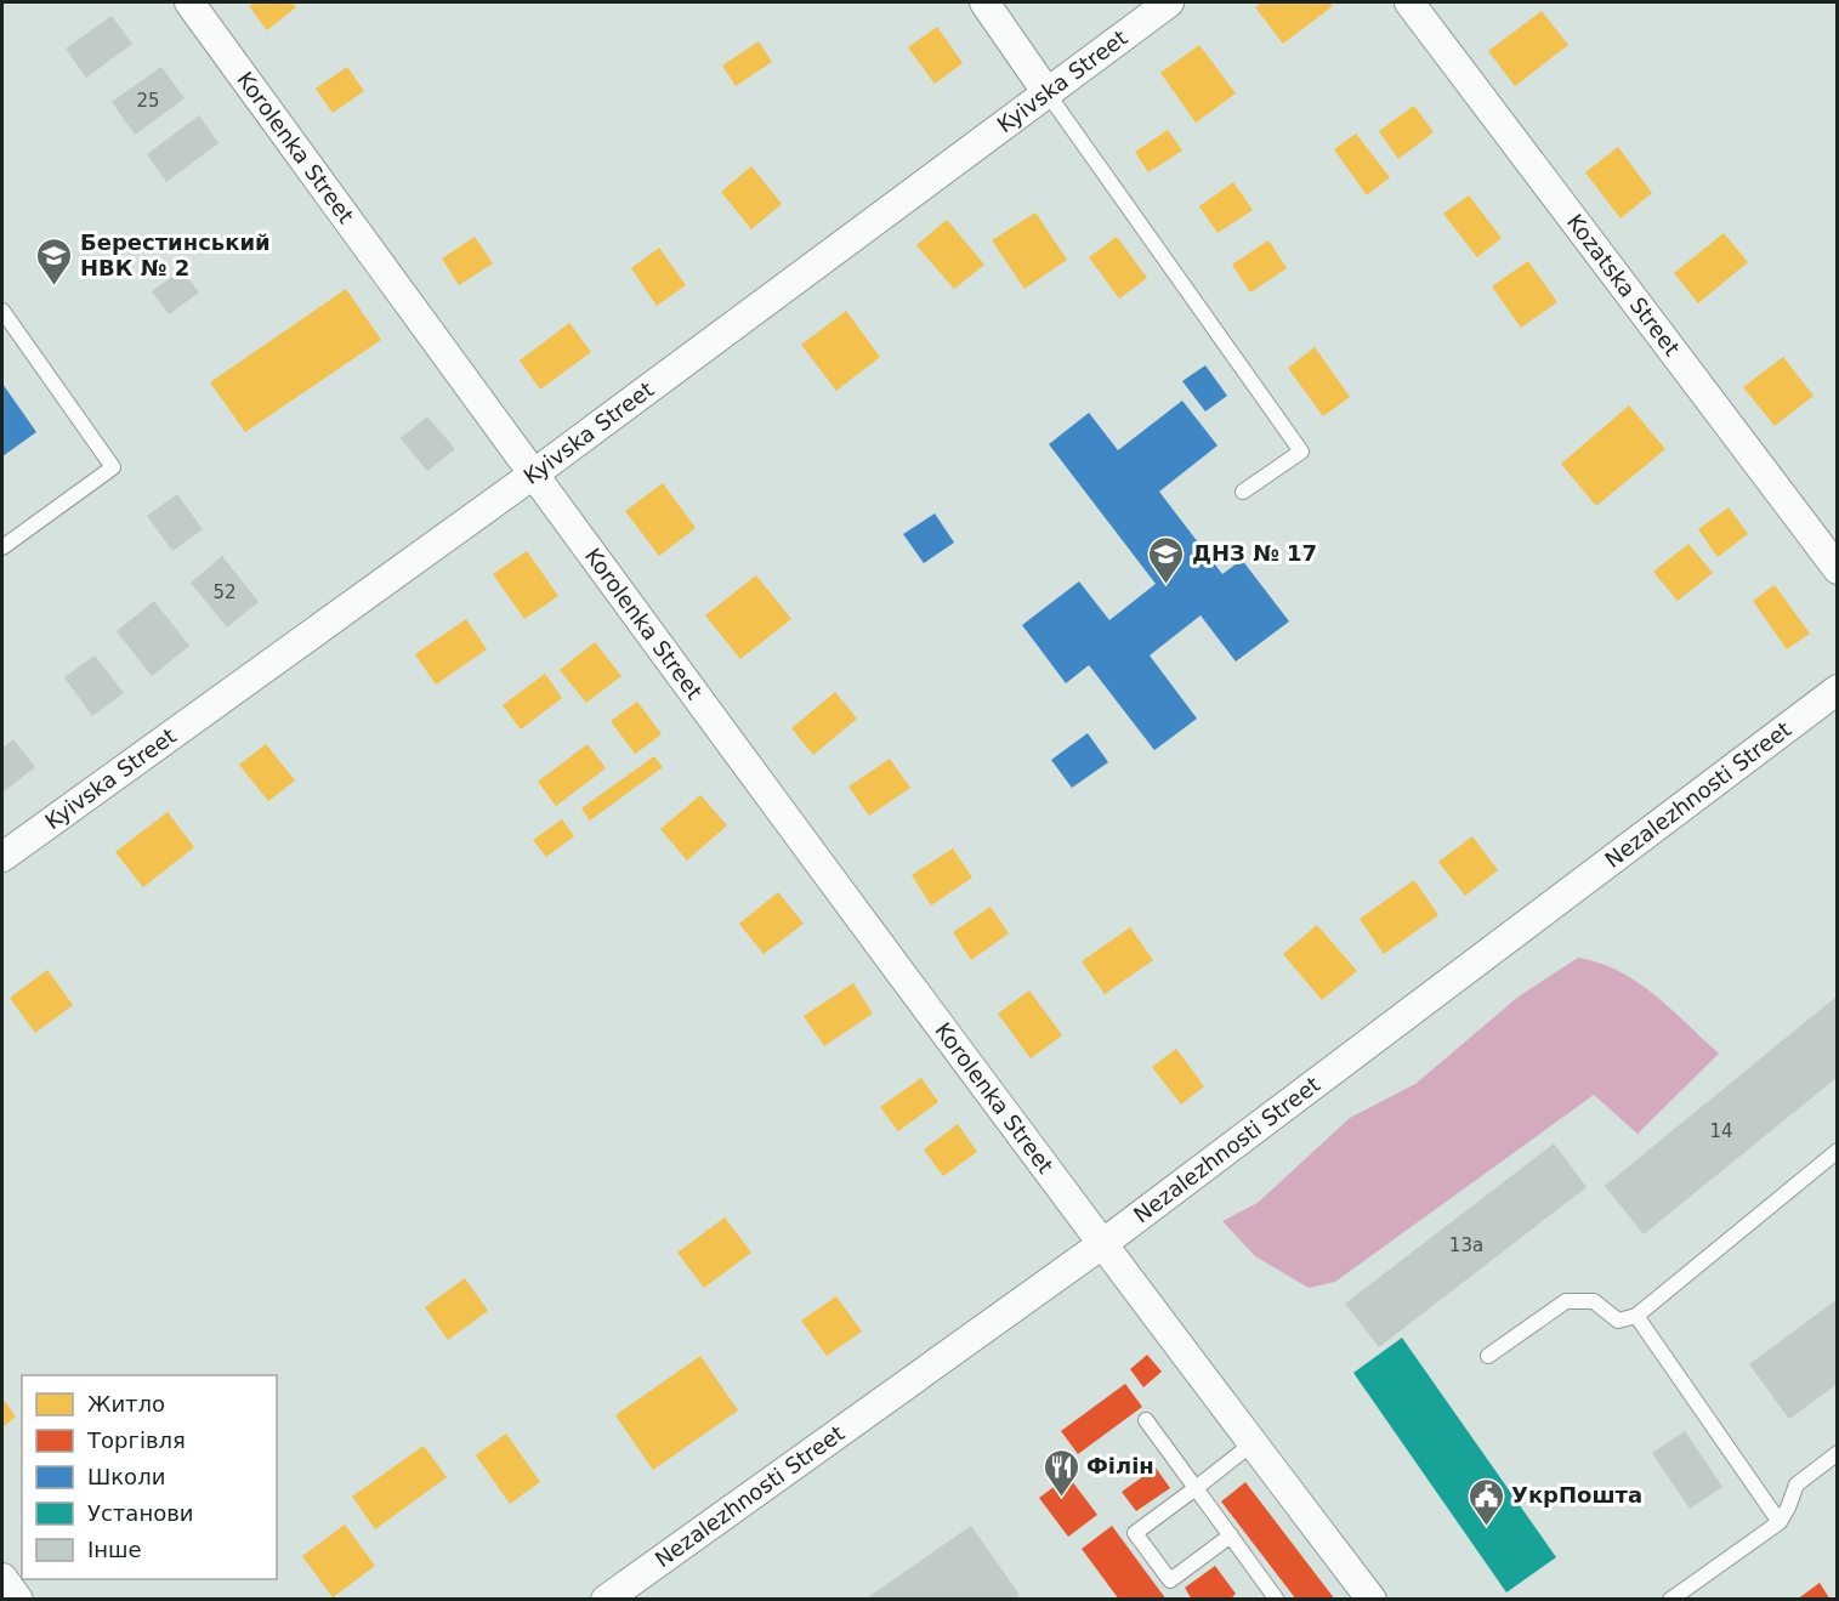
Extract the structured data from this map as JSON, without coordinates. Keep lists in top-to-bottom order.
{
  "streets": {
    "street": [
      "Kyivska Street",
      "Korolenka Street",
      "Kozatska Street",
      "Nezalezhnosti Street"
    ]
  },
  "crossings": [
    ["Kyivska Street", "Korolenka Street"],
    ["Korolenka Street", "Nezalezhnosti Street"]
  ],
  "places": {
    "school or university": ["Берестинський НВК № 2", "ДНЗ № 17"],
    "restaurant": ["Філін"],
    "public building": ["УкрПошта"]
  },
  "house_numbers": [
    "25",
    "52",
    "14",
    "13а"
  ],
  "legend": [
    "Житло",
    "Торгівля",
    "Школи",
    "Установи",
    "Інше"
  ]
}
